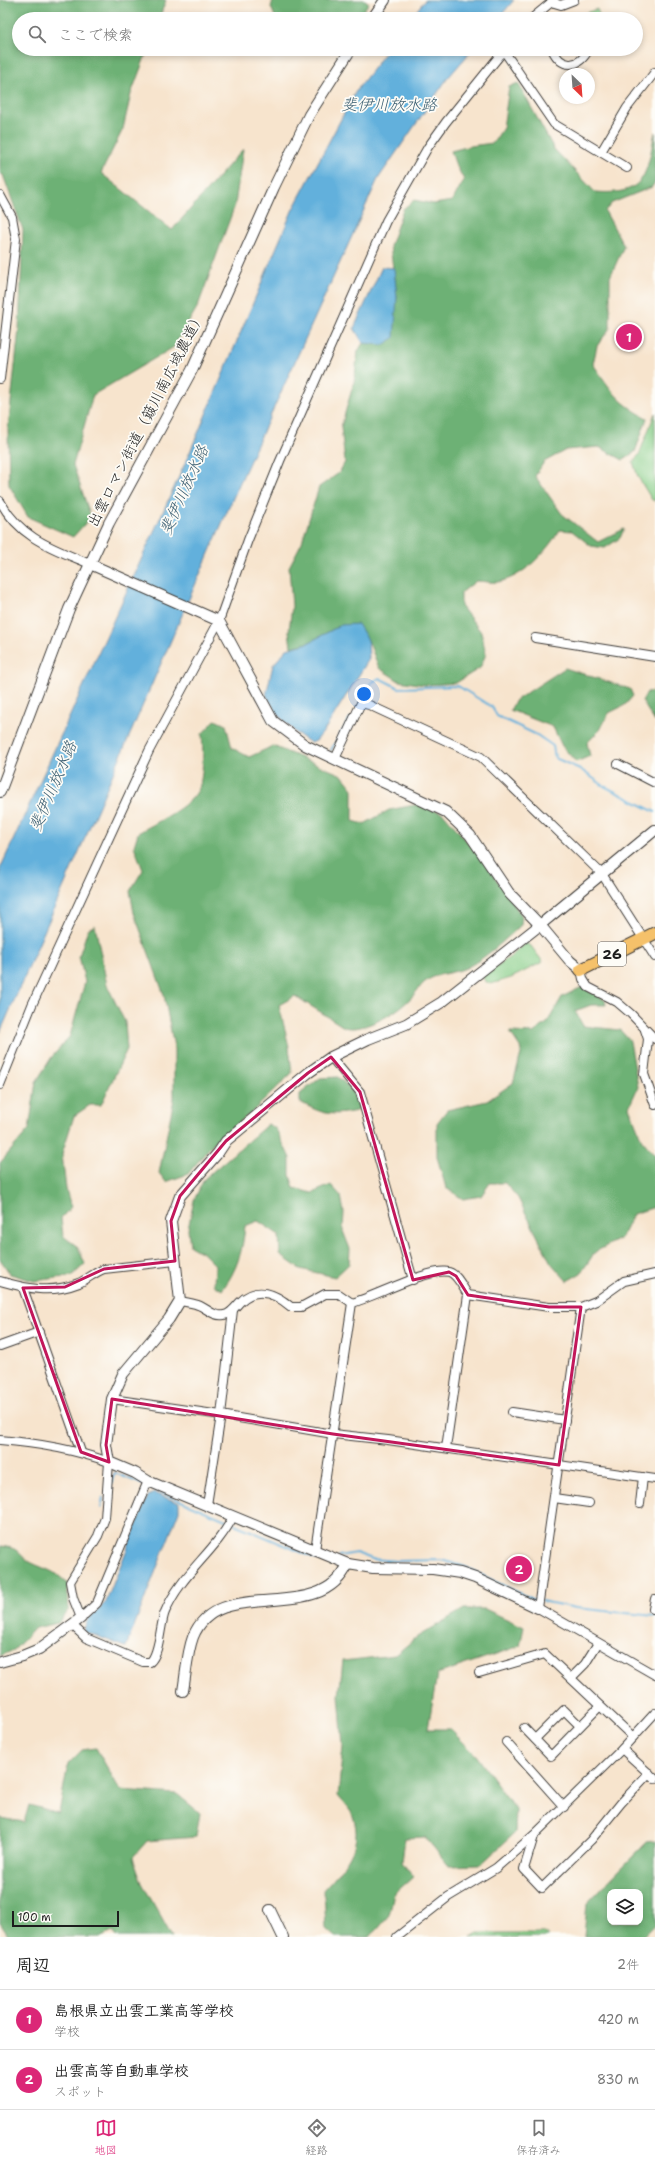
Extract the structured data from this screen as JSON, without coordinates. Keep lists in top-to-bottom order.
{
  "streets": {
    "main road": ["26"],
    "street": ["出雲ロマン街道（簸川南広域農道）"]
  },
  "water": ["斐伊川放水路"],
  "scale_bar": "100 m",
  "north": "bottom right",
  "page": {
    "search": "ここで検索",
    "pins": ["1", "2"],
    "scale": "100 m",
    "heading": ["周辺", "2件"],
    "list": [
      {
        "mark": "1",
        "name": "島根県立出雲工業高等学校",
        "note": "学校",
        "value": "420 m"
      },
      {
        "mark": "2",
        "name": "出雲高等自動車学校",
        "note": "スポット",
        "value": "830 m"
      }
    ],
    "nav": ["地図", "経路", "保存済み"]
  }
}
